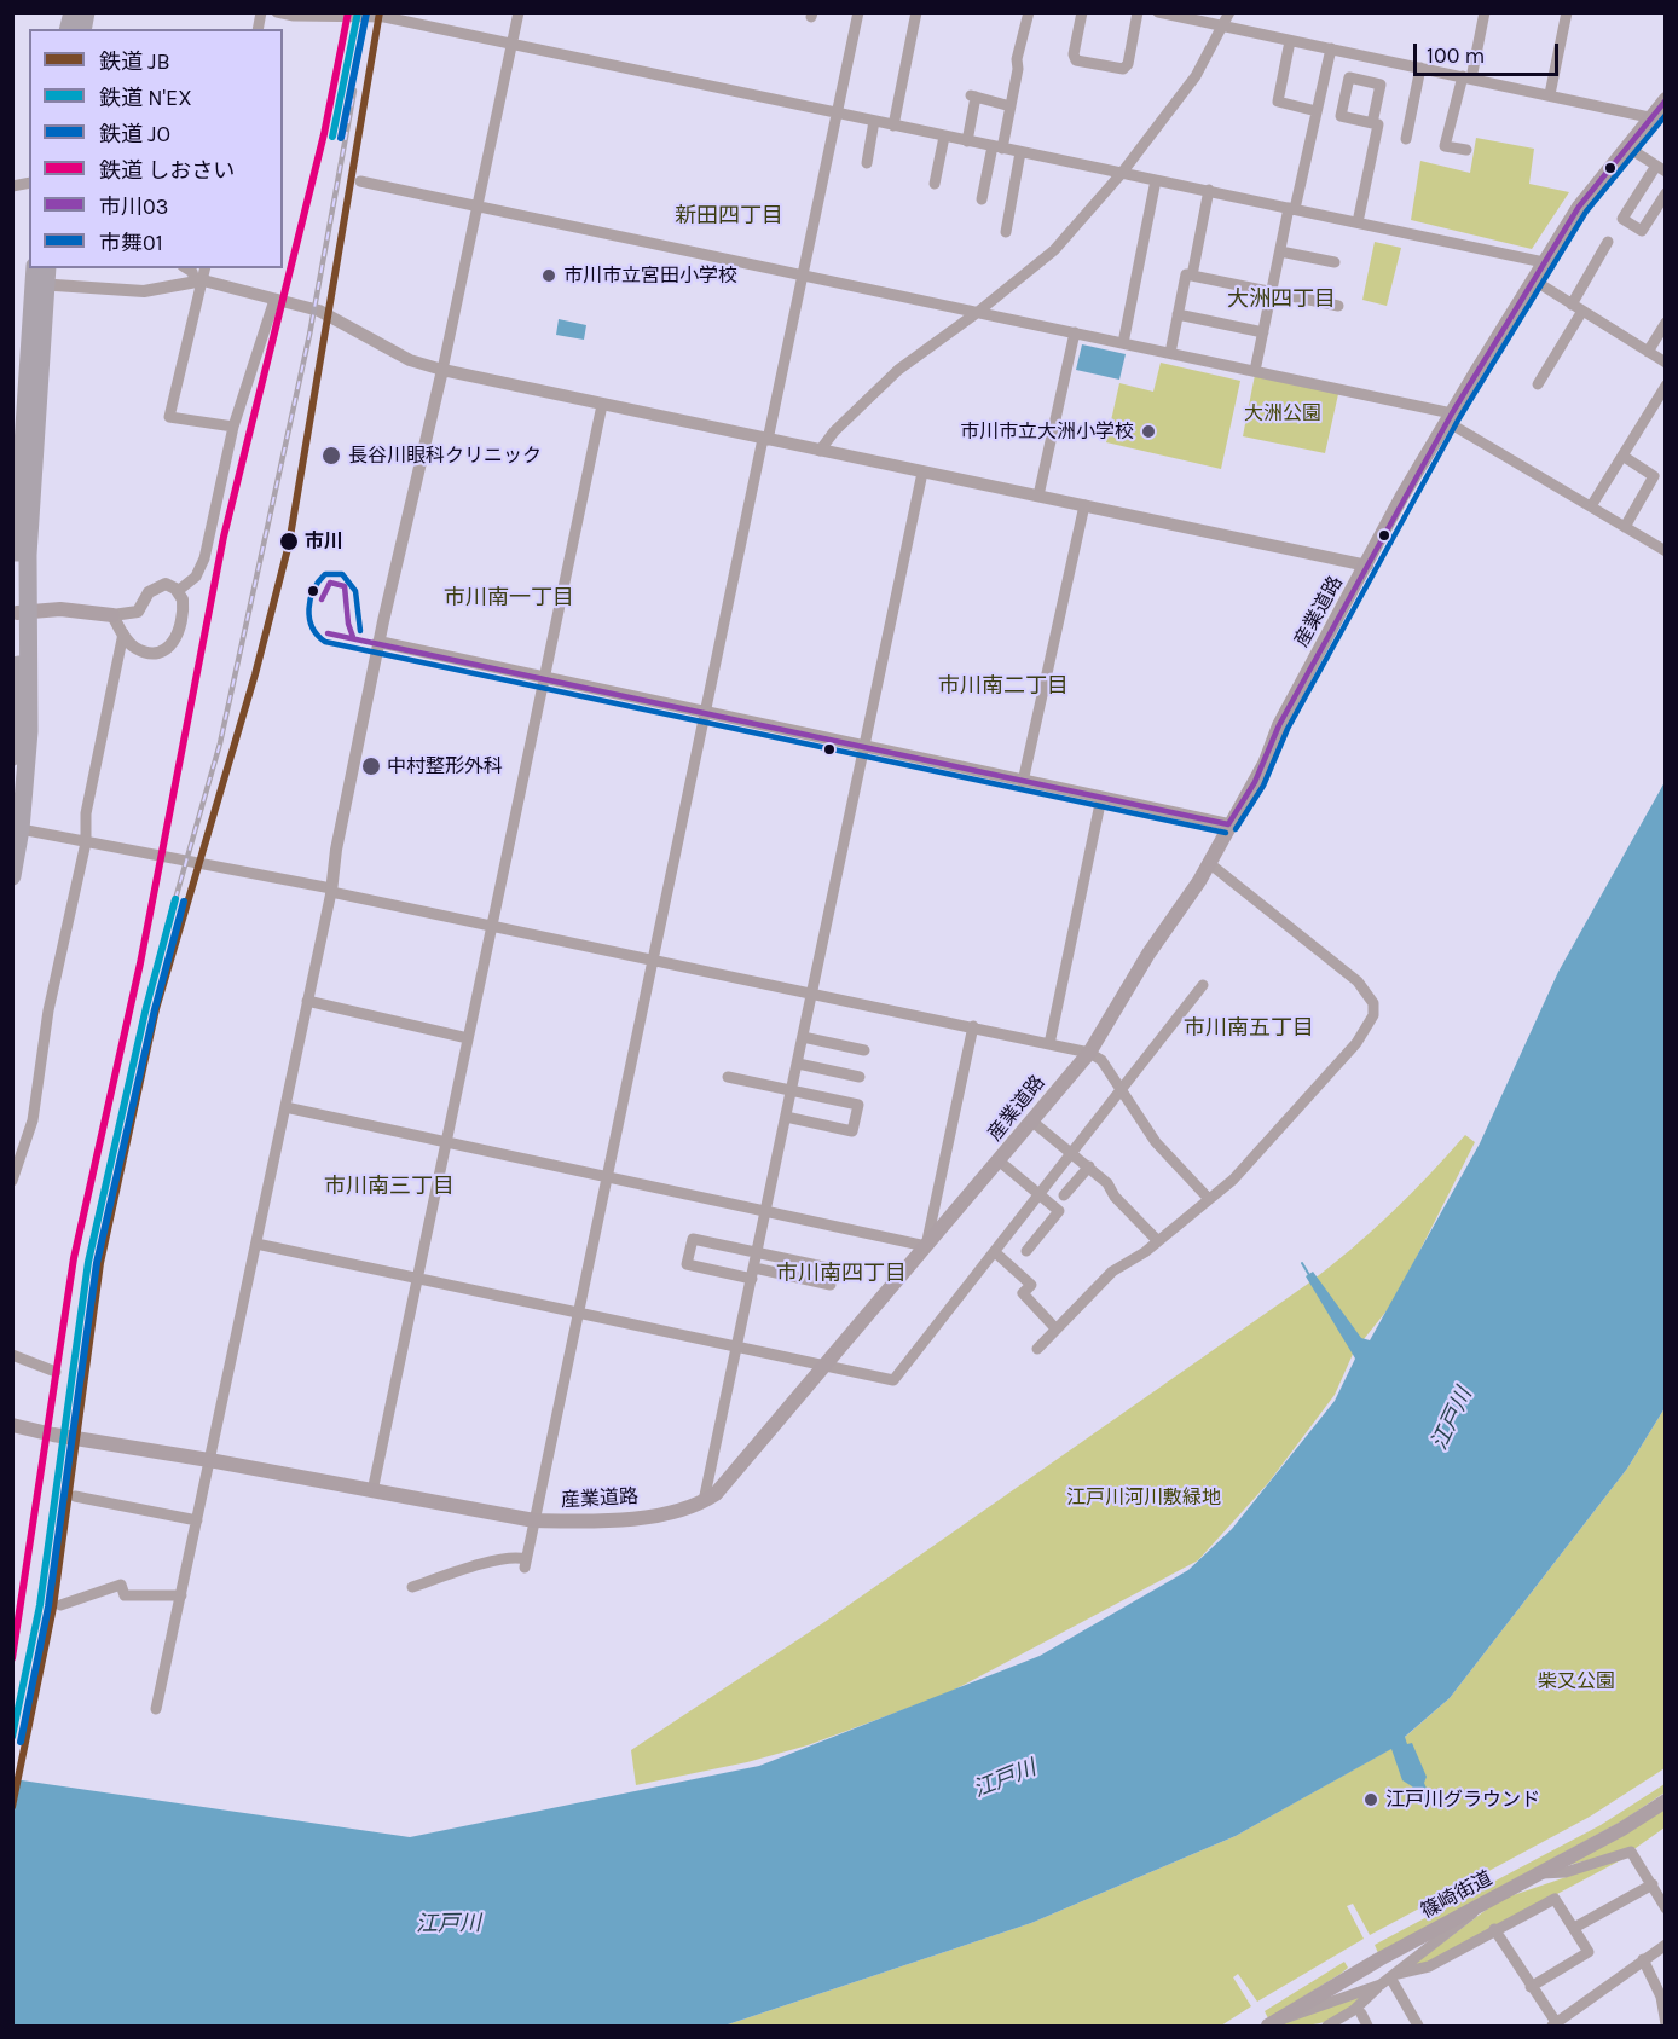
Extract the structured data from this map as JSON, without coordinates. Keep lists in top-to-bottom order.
{
  "streets": {
    "main road": ["産業道路", "篠崎街道"]
  },
  "districts": [
    "新田四丁目",
    "大洲四丁目",
    "市川南一丁目",
    "市川南二丁目",
    "市川南五丁目",
    "市川南三丁目",
    "市川南四丁目"
  ],
  "water": ["江戸川"],
  "parks": ["大洲公園", "江戸川河川敷緑地", "柴又公園"],
  "places": [
    "市川市立宮田小学校",
    "市川市立大洲小学校",
    "長谷川眼科クリニック",
    "市川",
    "中村整形外科",
    "江戸川グラウンド"
  ],
  "lines": [
    "rail line JB",
    "rail line N'EX",
    "rail line しおさい",
    "rail line JO",
    "transit line 市川03",
    "transit line 市舞01"
  ],
  "legend": [
    "鉄道 JB",
    "鉄道 N'EX",
    "鉄道 JO",
    "鉄道 しおさい",
    "市川03",
    "市舞01"
  ],
  "scale_bar": "100 m"
}
